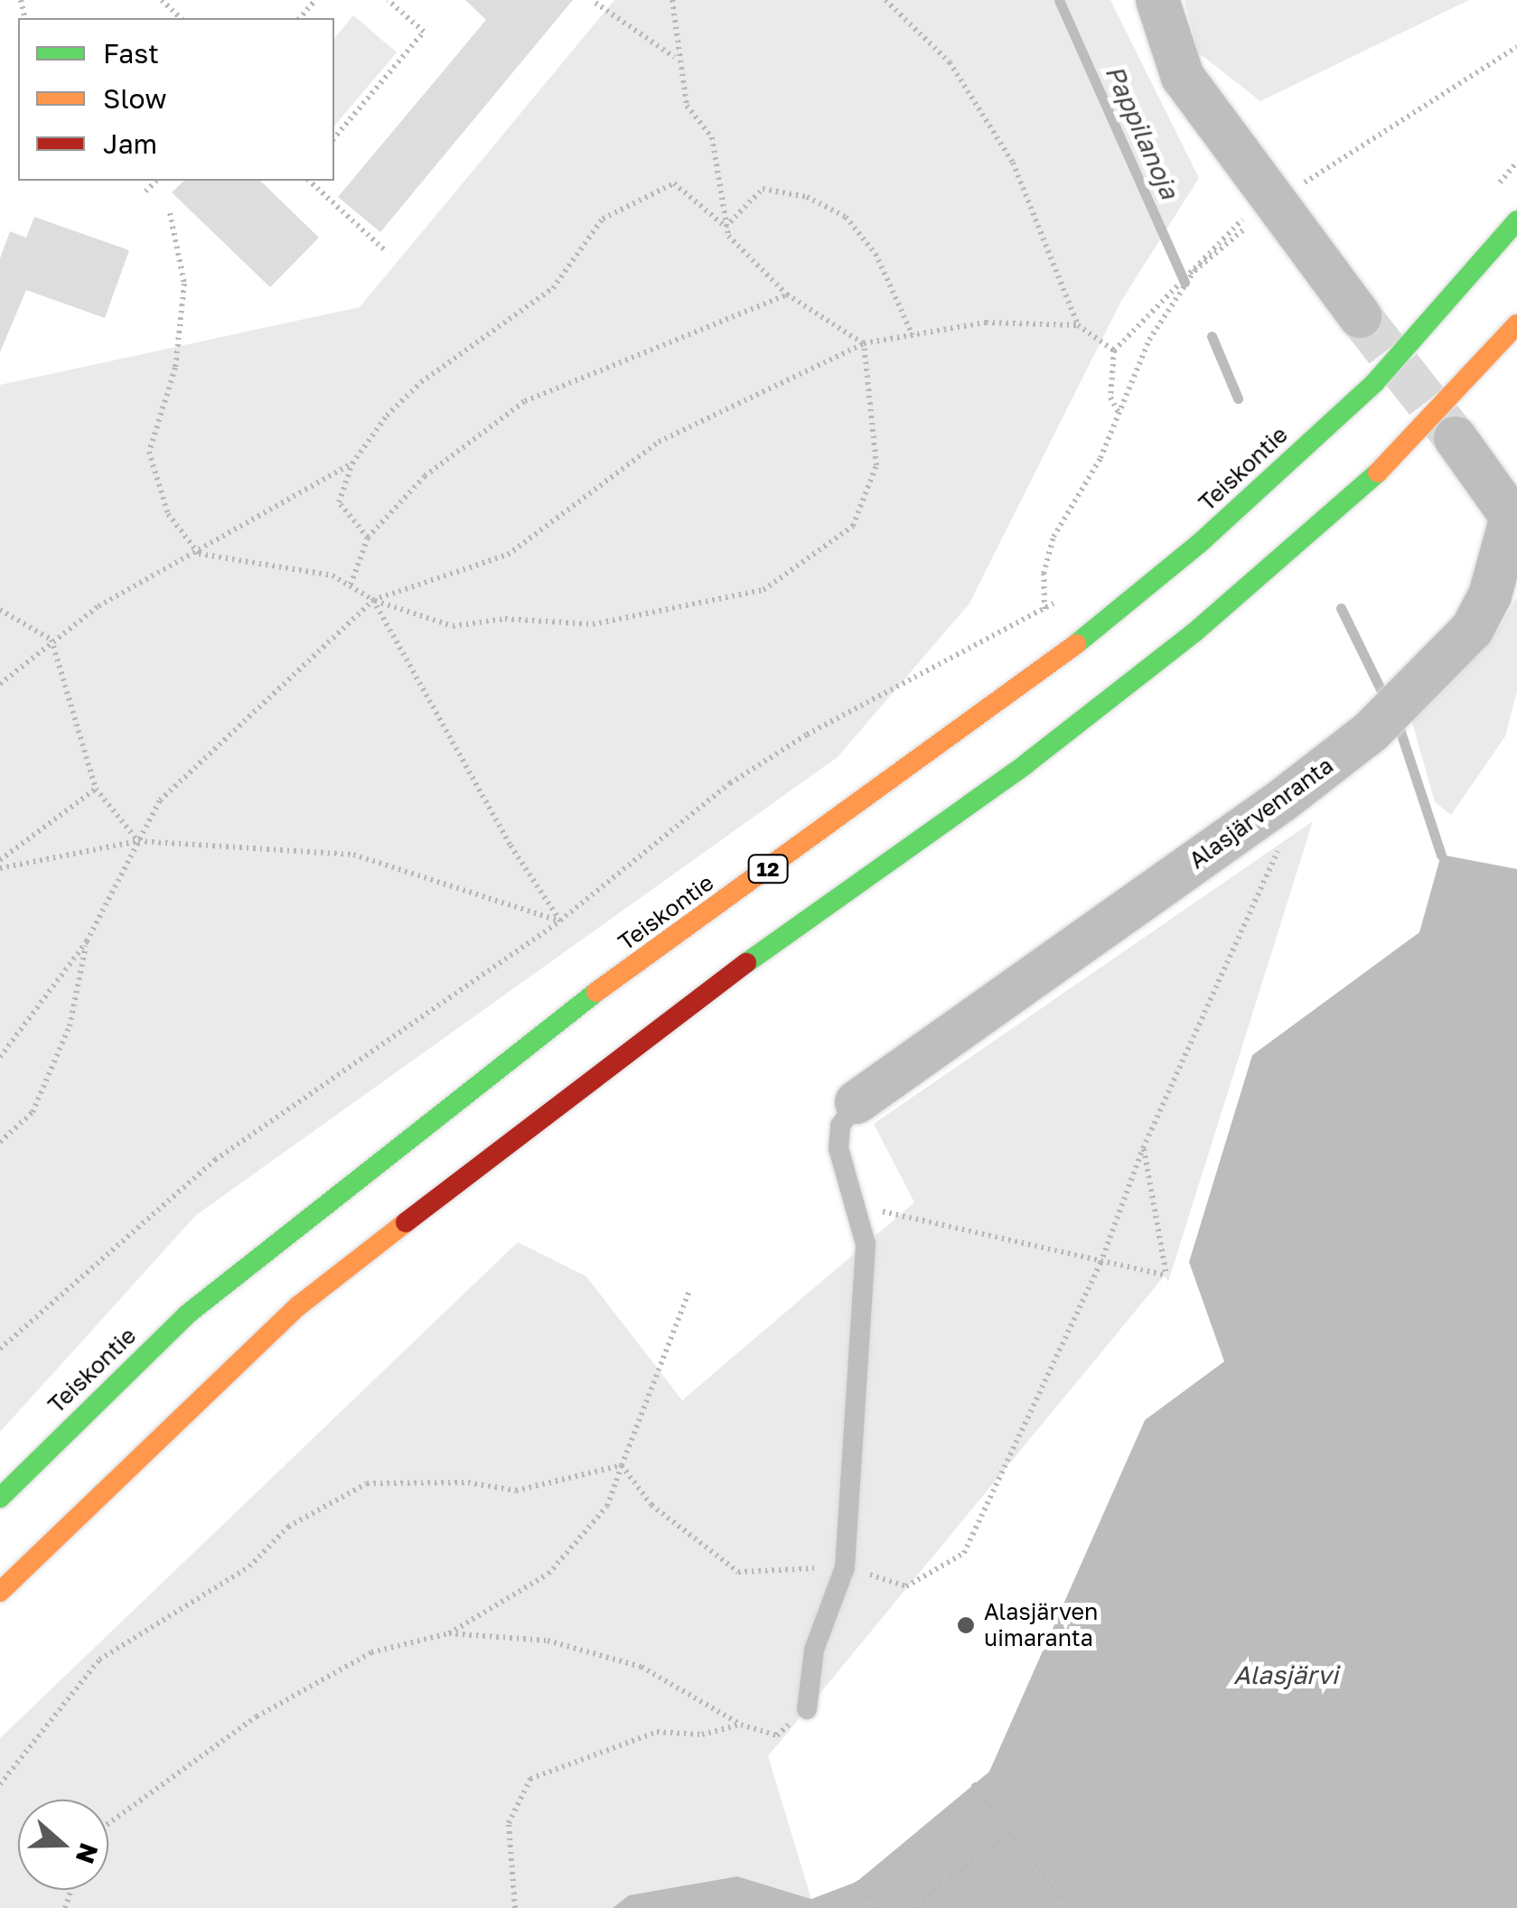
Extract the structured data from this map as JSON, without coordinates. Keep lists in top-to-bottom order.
{
  "streets": {
    "highway": ["Teiskontie", "12"],
    "street": ["Alasjärvenranta"]
  },
  "water": ["Pappilanoja", "Alasjärvi"],
  "places": ["Alasjärven uimaranta"],
  "legend": ["Fast", "Slow", "Jam"],
  "north": "right"
}
